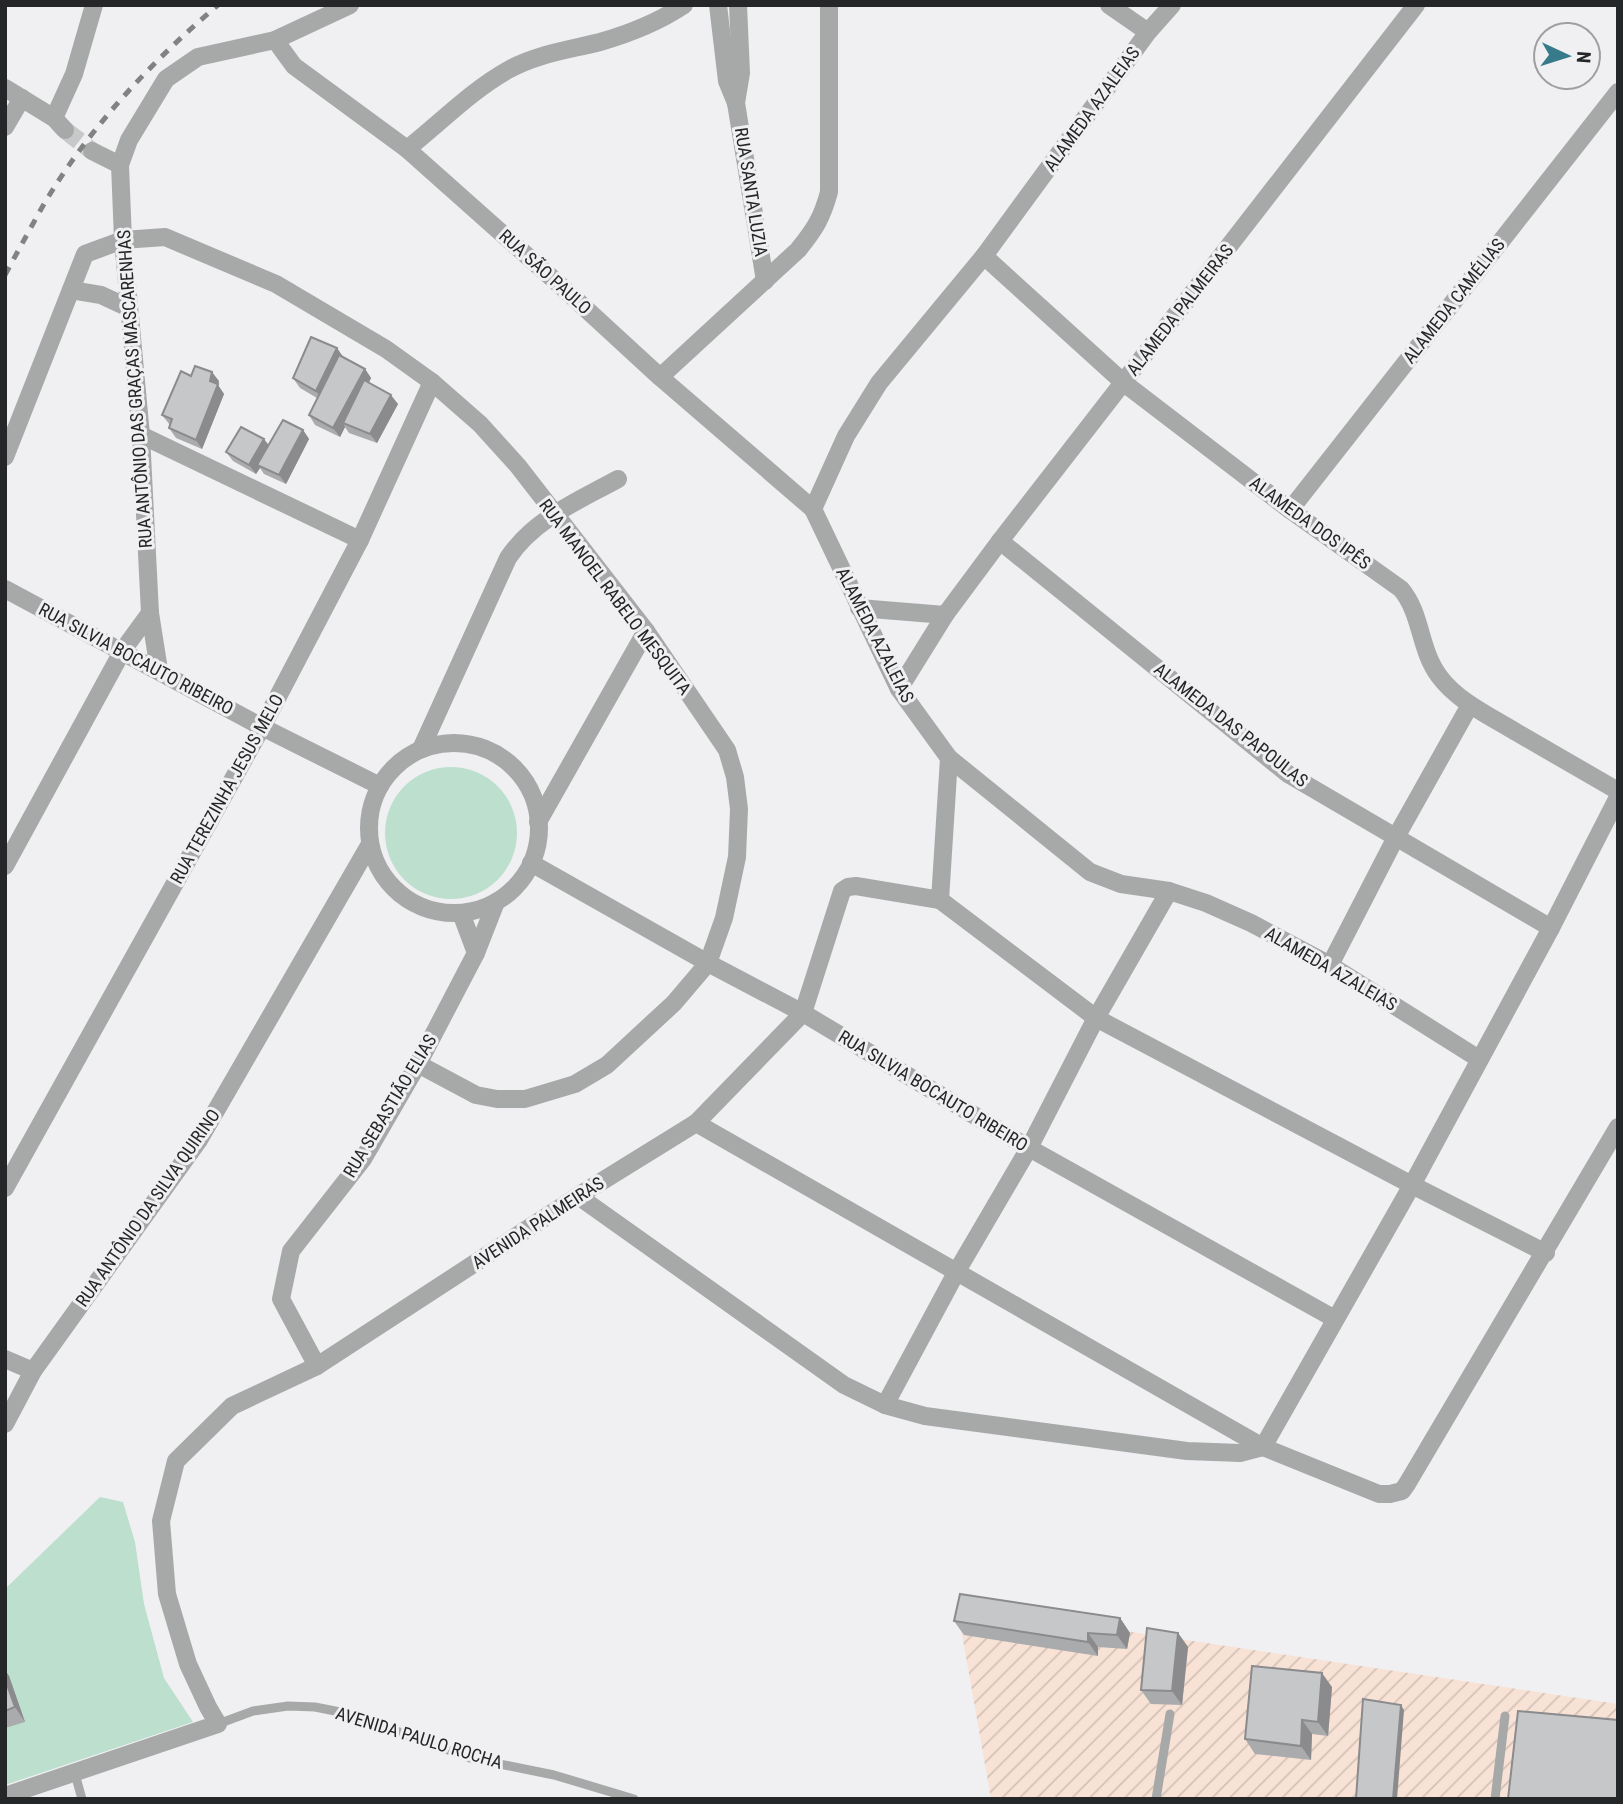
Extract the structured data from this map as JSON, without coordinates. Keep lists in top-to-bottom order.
{
  "streets": {
    "street": [
      "ALAMEDA AZALEIAS",
      "RUA SANTA LUZIA",
      "RUA SÃO PAULO",
      "ALAMEDA CAMÉLIAS",
      "ALAMEDA PALMEIRAS",
      "RUA ANTÔNIO DAS GRAÇAS MASCARENHAS",
      "ALAMEDA DOS IPÊS",
      "RUA MANOEL RABELO MESQUITA",
      "RUA SILVIA BOCAUTO RIBEIRO",
      "ALAMEDA DAS PAPOULAS",
      "RUA TEREZINHA JESUS MELO",
      "RUA SEBASTIÃO ELIAS",
      "RUA ANTÔNIO DA SILVA QUIRINO",
      "AVENIDA PALMEIRAS",
      "AVENIDA PAULO ROCHA"
    ]
  },
  "crossings": [
    ["ALAMEDA AZALEIAS", "RUA SÃO PAULO"],
    ["ALAMEDA AZALEIAS", "ALAMEDA PALMEIRAS"],
    ["ALAMEDA AZALEIAS", "ALAMEDA DOS IPÊS"],
    ["ALAMEDA CAMÉLIAS", "ALAMEDA DOS IPÊS"],
    ["ALAMEDA PALMEIRAS", "ALAMEDA DOS IPÊS"],
    ["ALAMEDA PALMEIRAS", "ALAMEDA DAS PAPOULAS"],
    ["RUA ANTÔNIO DAS GRAÇAS MASCARENHAS", "RUA MANOEL RABELO MESQUITA"],
    ["RUA ANTÔNIO DAS GRAÇAS MASCARENHAS", "RUA SILVIA BOCAUTO RIBEIRO"],
    ["RUA MANOEL RABELO MESQUITA", "RUA SILVIA BOCAUTO RIBEIRO"],
    ["RUA MANOEL RABELO MESQUITA", "RUA TEREZINHA JESUS MELO"],
    ["RUA MANOEL RABELO MESQUITA", "RUA SEBASTIÃO ELIAS"],
    ["RUA SILVIA BOCAUTO RIBEIRO", "RUA TEREZINHA JESUS MELO"],
    ["RUA SILVIA BOCAUTO RIBEIRO", "RUA SEBASTIÃO ELIAS"],
    ["RUA SILVIA BOCAUTO RIBEIRO", "RUA ANTÔNIO DA SILVA QUIRINO"],
    ["RUA SILVIA BOCAUTO RIBEIRO", "AVENIDA PALMEIRAS"],
    ["RUA SEBASTIÃO ELIAS", "RUA ANTÔNIO DA SILVA QUIRINO"],
    ["RUA SEBASTIÃO ELIAS", "AVENIDA PALMEIRAS"],
    ["AVENIDA PALMEIRAS", "AVENIDA PAULO ROCHA"]
  ],
  "north": "right"
}
